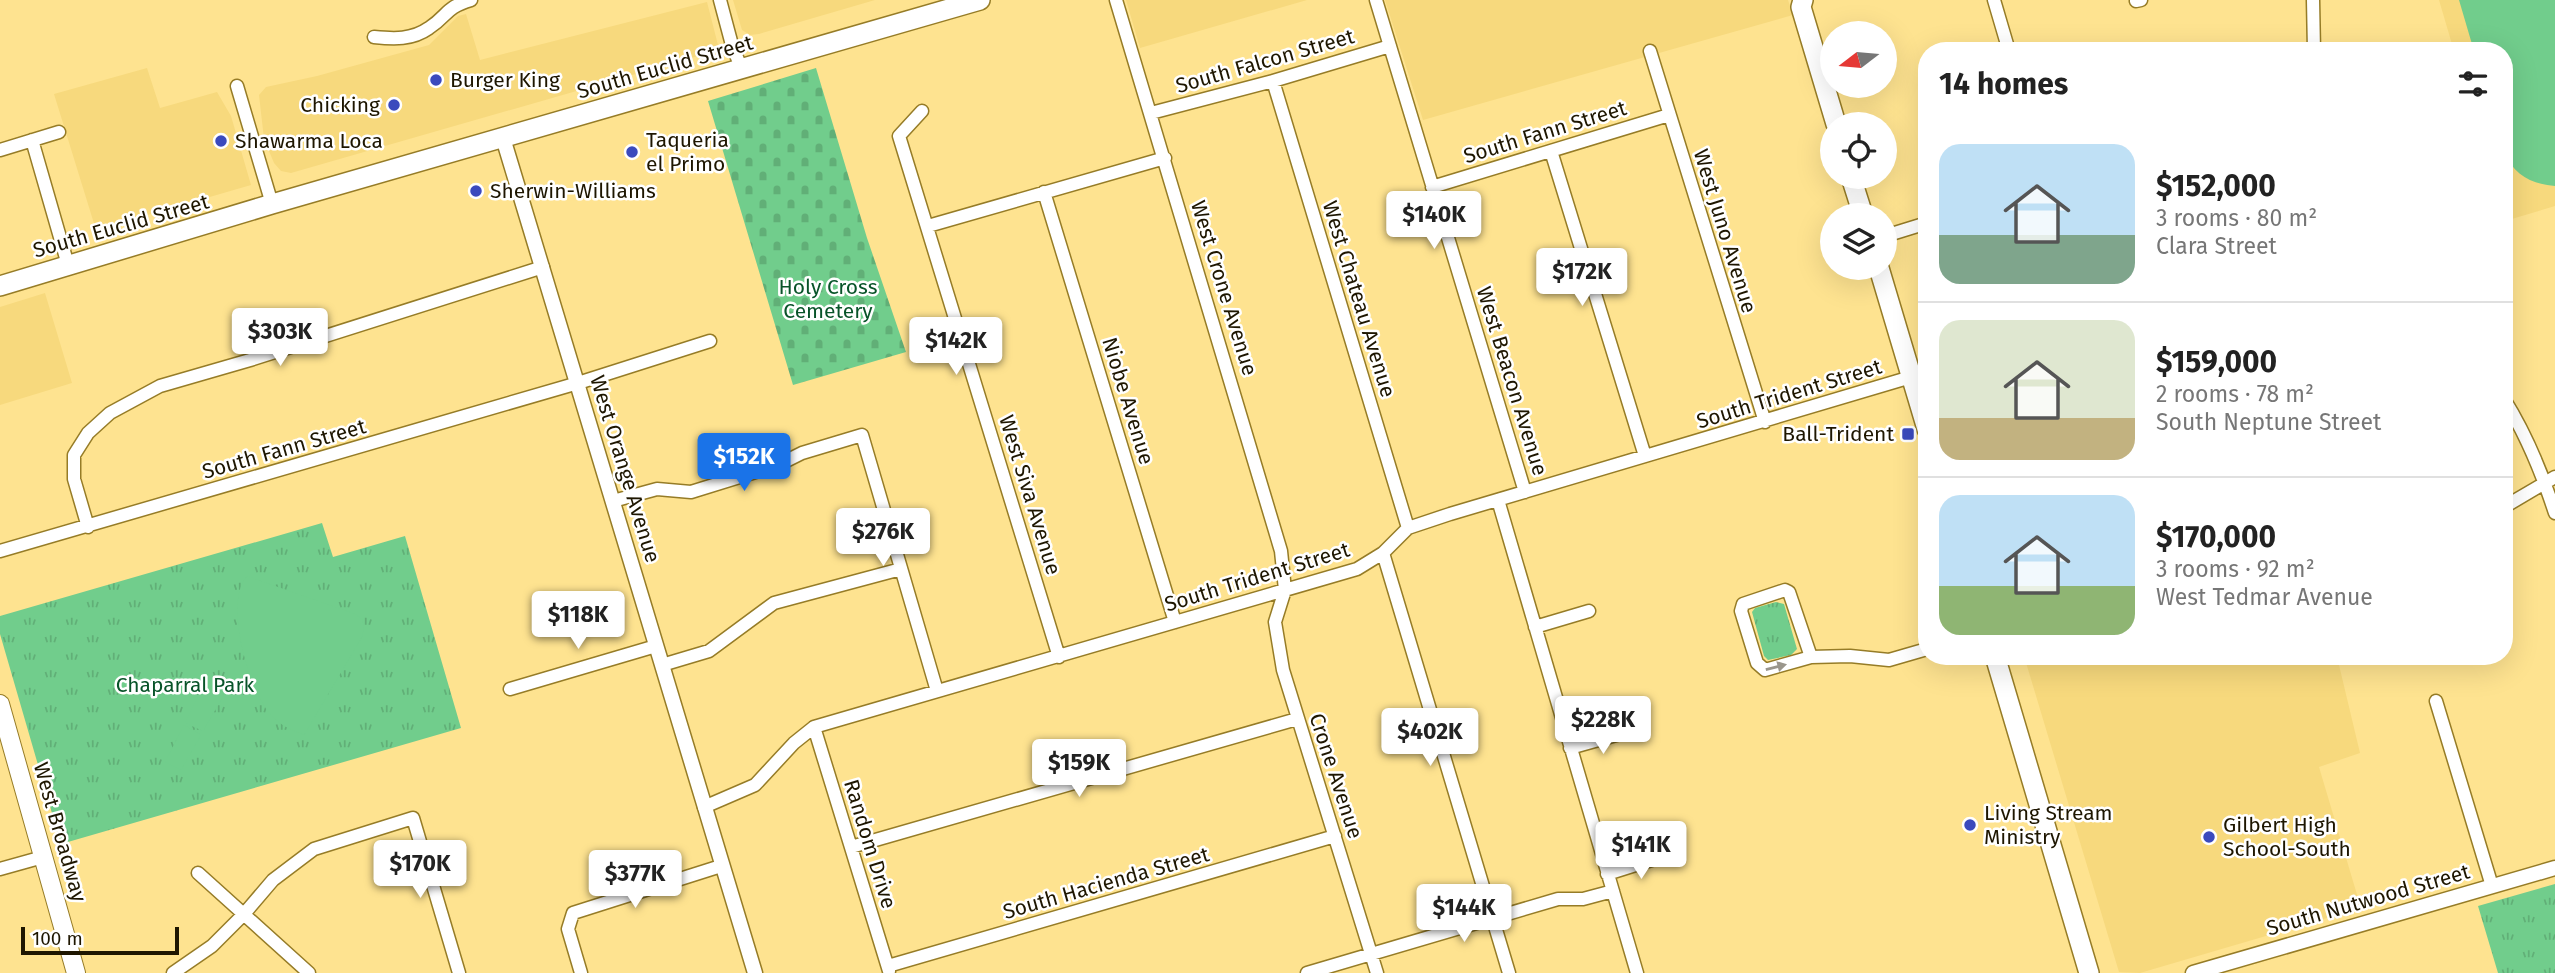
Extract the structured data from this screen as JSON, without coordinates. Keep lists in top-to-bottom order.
{
  "streets": {
    "main road": ["South Euclid Street", "West Broadway"],
    "street": [
      "South Falcon Street",
      "South Fann Street",
      "West Juno Avenue",
      "West Crone Avenue",
      "West Chateau Avenue",
      "West Beacon Avenue",
      "South Trident Street",
      "Niobe Avenue",
      "West Orange Avenue",
      "West Siva Avenue",
      "Crone Avenue",
      "Random Drive",
      "South Hacienda Street",
      "South Nutwood Street"
    ]
  },
  "crossings": [
    ["South Falcon Street", "West Crone Avenue"],
    ["South Falcon Street", "West Chateau Avenue"],
    ["South Falcon Street", "West Beacon Avenue"],
    ["South Euclid Street", "West Orange Avenue"],
    ["South Fann Street", "West Juno Avenue"],
    ["South Fann Street", "West Beacon Avenue"],
    ["South Fann Street", "West Orange Avenue"],
    ["West Juno Avenue", "South Trident Street"],
    ["West Crone Avenue", "South Trident Street"],
    ["West Crone Avenue", "Crone Avenue"],
    ["West Chateau Avenue", "South Trident Street"],
    ["West Beacon Avenue", "South Trident Street"],
    ["South Trident Street", "Niobe Avenue"],
    ["South Trident Street", "West Orange Avenue"],
    ["South Trident Street", "West Siva Avenue"],
    ["South Trident Street", "Crone Avenue"],
    ["South Trident Street", "Random Drive"],
    ["Crone Avenue", "South Hacienda Street"],
    ["Random Drive", "South Hacienda Street"]
  ],
  "parks": ["Holy Cross Cemetery", "Chaparral Park"],
  "places": {
    "other": [
      "Burger King",
      "Chicking",
      "Shawarma Loca",
      "Taqueria el Primo",
      "Sherwin-Williams",
      "Living Stream Ministry",
      "Gilbert High School-South"
    ],
    "transit": ["Ball-Trident"]
  },
  "scale_bar": "100 m",
  "north": "left",
  "page": {
    "heading": "14 homes",
    "list": [
      {
        "name": "$152,000",
        "note": "3 rooms · 80 m² · Clara Street"
      },
      {
        "name": "$159,000",
        "note": "2 rooms · 78 m² · South Neptune Street"
      },
      {
        "name": "$170,000",
        "note": "3 rooms · 92 m² · West Tedmar Avenue"
      }
    ],
    "price": [
      "$140K",
      "$172K",
      "$303K",
      "$142K",
      "$152K",
      "$276K",
      "$118K",
      "$228K",
      "$402K",
      "$159K",
      "$141K",
      "$170K",
      "$377K",
      "$144K"
    ],
    "scale": "100 m"
  }
}
